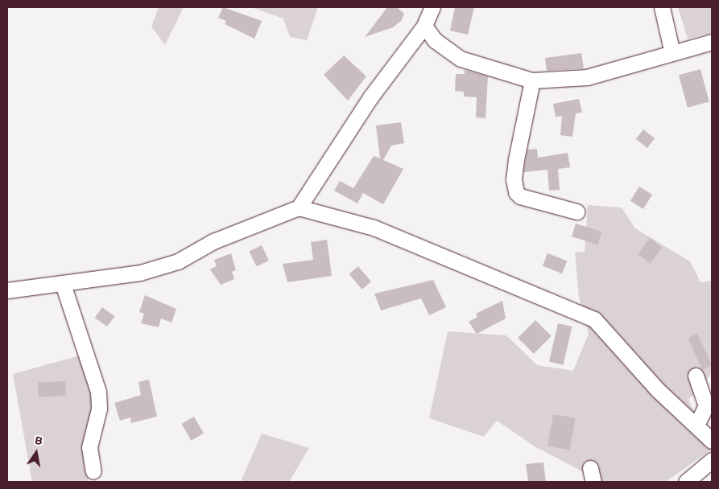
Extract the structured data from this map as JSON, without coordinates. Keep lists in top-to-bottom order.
{
  "north": "top"
}
